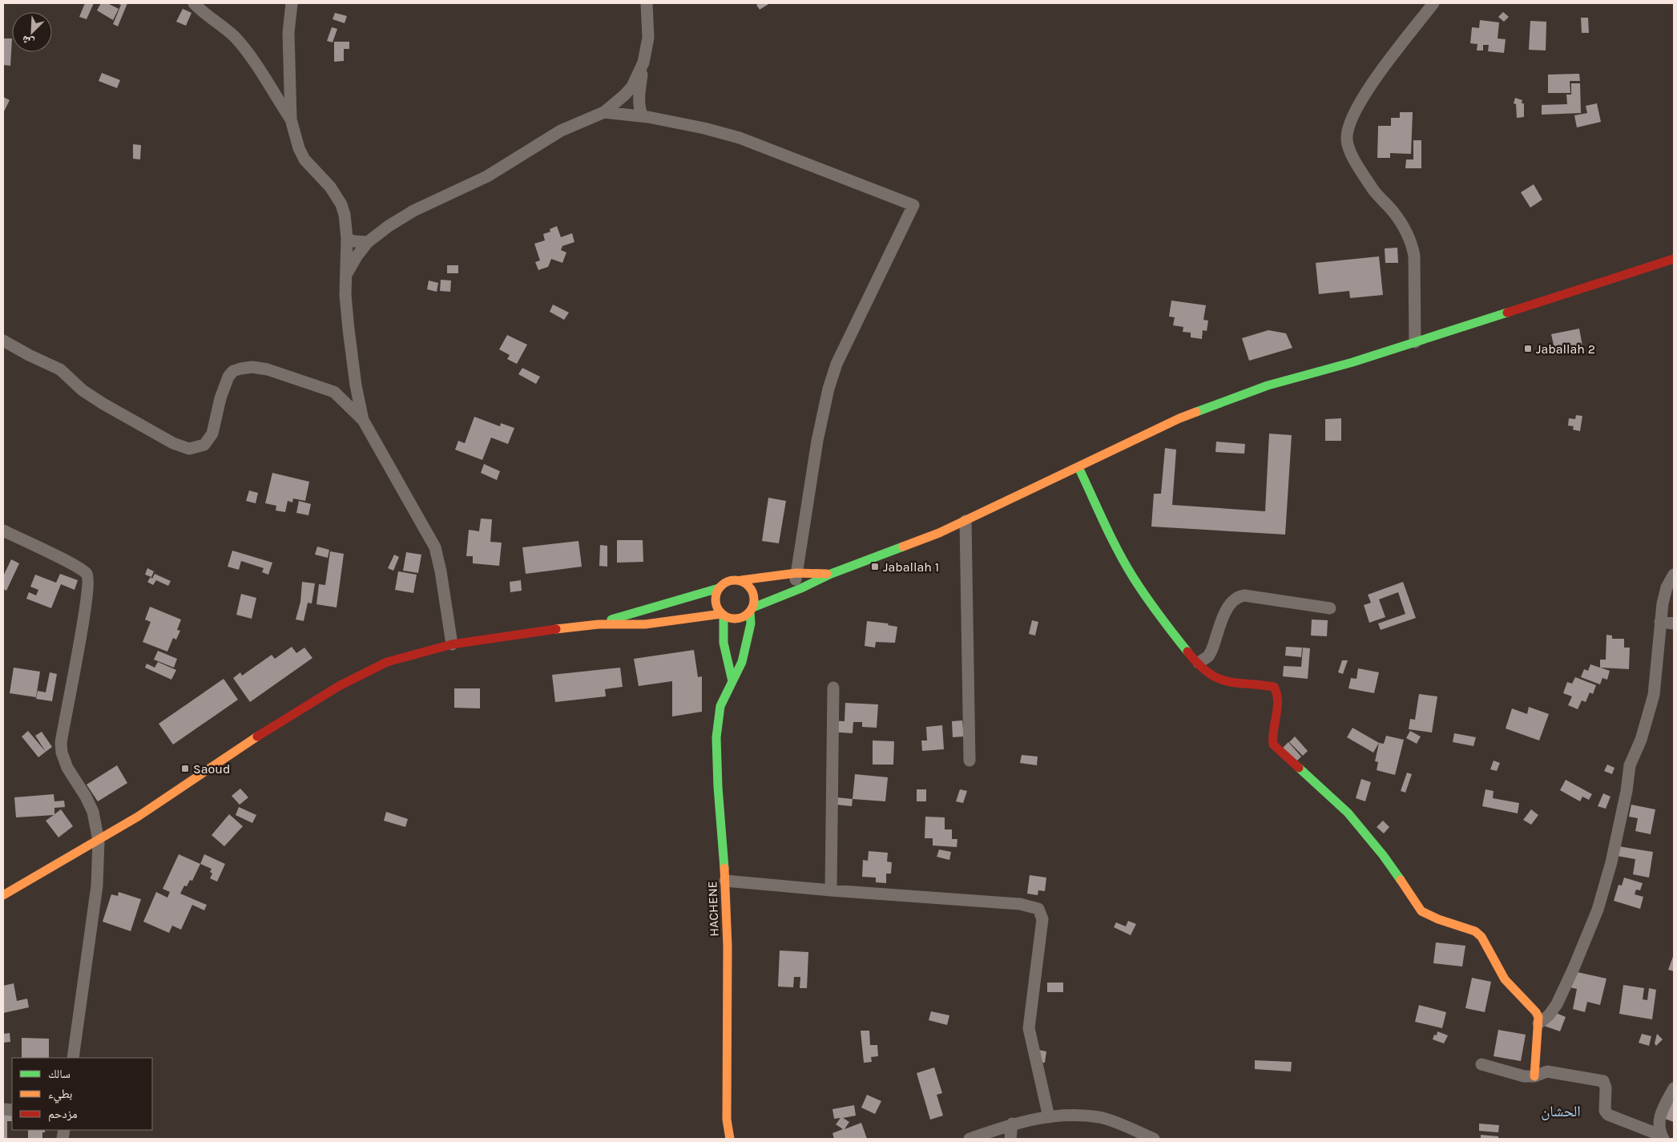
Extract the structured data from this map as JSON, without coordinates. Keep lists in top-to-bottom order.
{
  "streets": {
    "main road": ["HACHENE"]
  },
  "districts": ["الحشان"],
  "places": {
    "transit": ["Jaballah 2", "Jaballah 1", "Saoud"]
  },
  "legend": ["سالك", "بطيء", "مزدحم"],
  "north": "bottom left"
}
